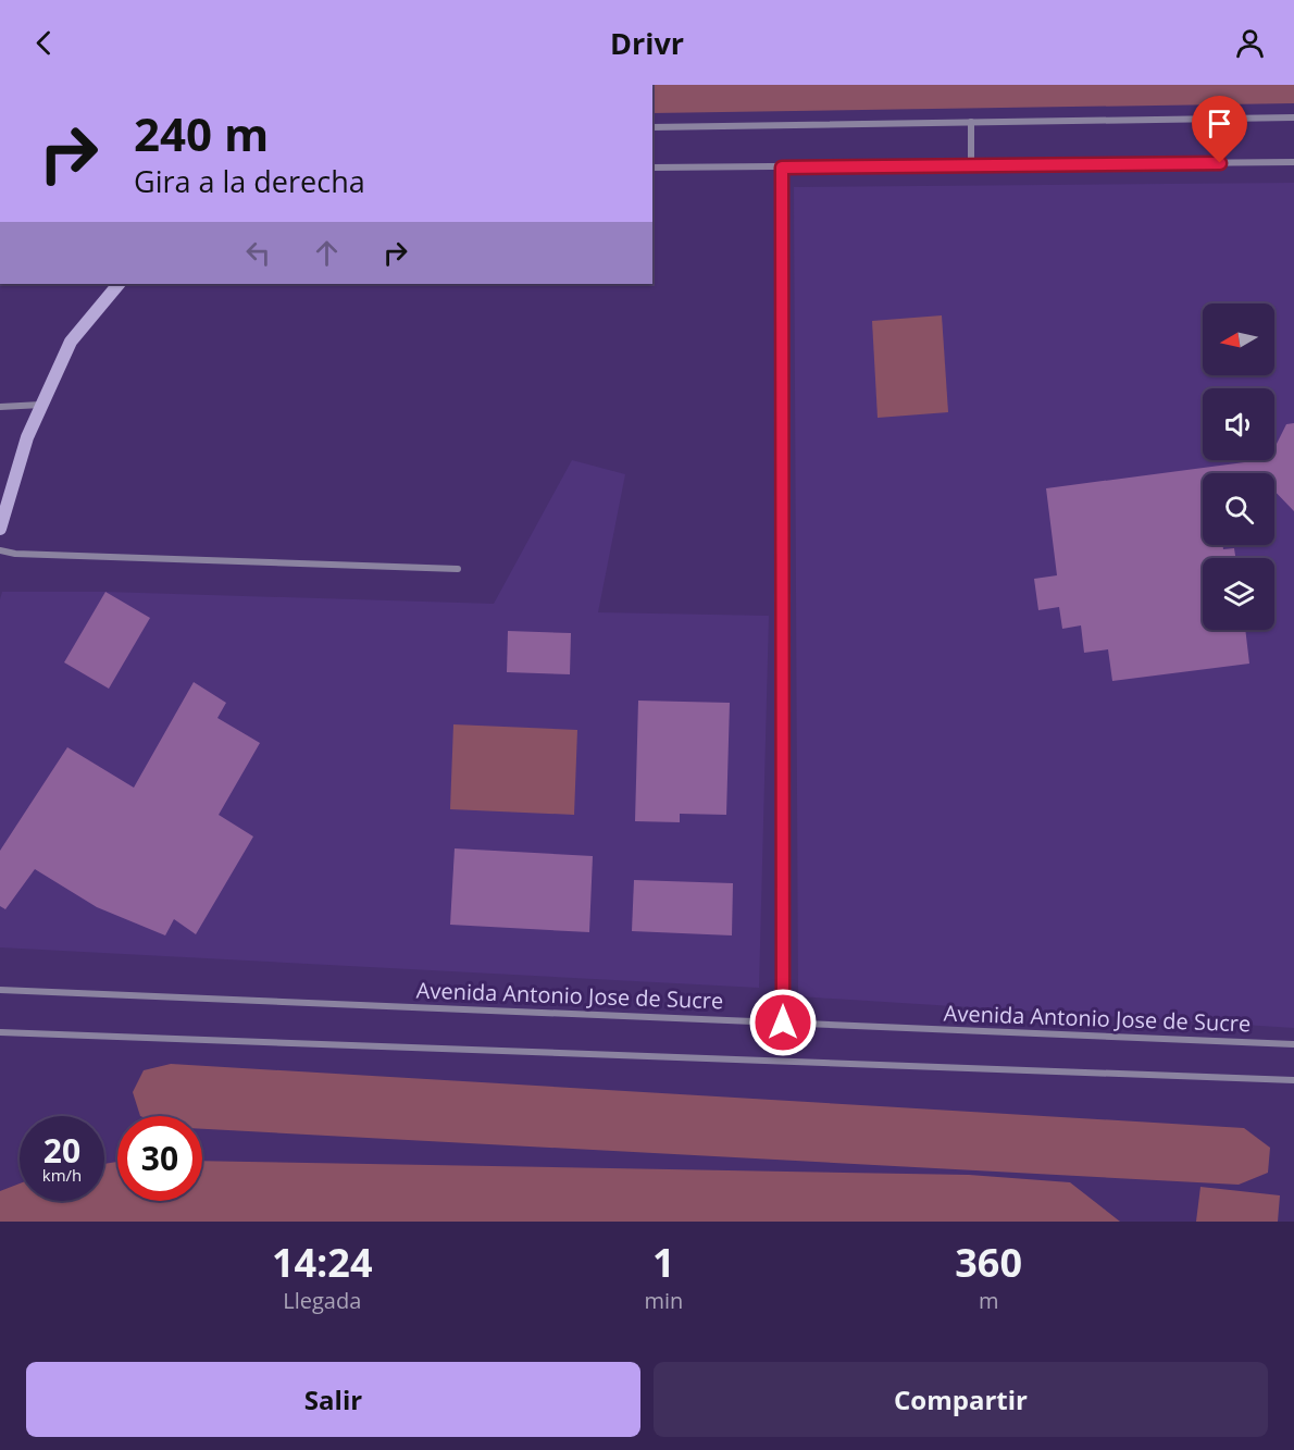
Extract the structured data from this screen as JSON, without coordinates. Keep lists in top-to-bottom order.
{
  "streets": {
    "street": ["Avenida Antonio Jose de Sucre"]
  },
  "north": "left",
  "page": {
    "header": "Drivr",
    "turn": ["240 m", "Gira a la derecha"],
    "speed": "20 km/h",
    "limit": "30",
    "eta": [
      "14:24",
      "Llegada",
      "1",
      "min",
      "360",
      "m"
    ],
    "buttons": ["Salir", "Compartir"]
  }
}
